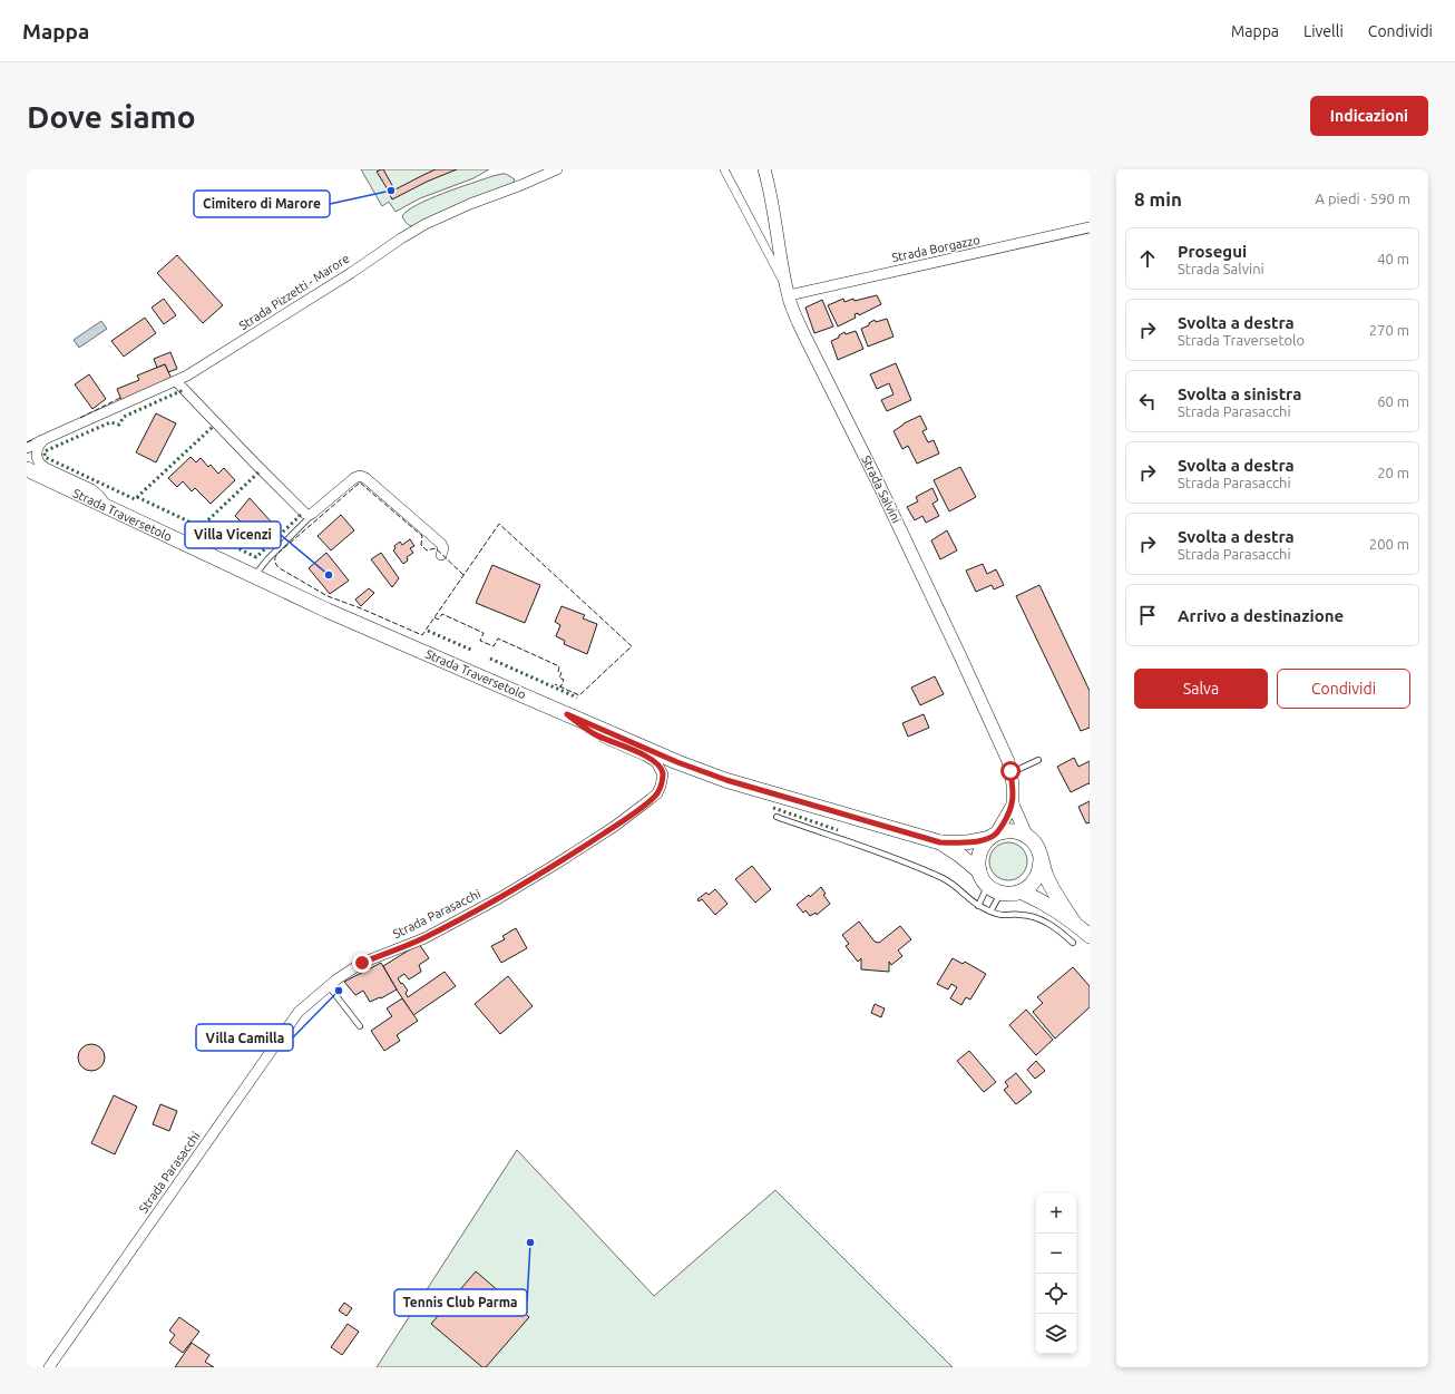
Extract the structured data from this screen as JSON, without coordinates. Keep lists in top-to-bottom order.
{
  "streets": {
    "main road": ["Strada Traversetolo"],
    "street": [
      "Strada Borgazzo",
      "Strada Pizzetti - Marore",
      "Strada Salvini",
      "Strada Parasacchi"
    ]
  },
  "crossings": [
    ["Strada Borgazzo", "Strada Salvini"],
    ["Strada Salvini", "Strada Traversetolo"],
    ["Strada Traversetolo", "Strada Parasacchi"]
  ],
  "places": [
    "Cimitero di Marore",
    "Villa Vicenzi",
    "Villa Camilla",
    "Tennis Club Parma"
  ],
  "page": {
    "header": "Mappa",
    "nav": ["Mappa", "Livelli", "Condividi"],
    "buttons": [
      "Indicazioni",
      ["Salva", "Condividi"]
    ],
    "title": "Dove siamo",
    "heading": ["8 min", "A piedi · 590 m"],
    "list": [
      ["Prosegui", "Strada Salvini", "40 m"],
      ["Svolta a destra", "Strada Traversetolo", "270 m"],
      ["Svolta a sinistra", "Strada Parasacchi", "60 m"],
      ["Svolta a destra", "Strada Parasacchi", "20 m"],
      ["Svolta a destra", "Strada Parasacchi", "200 m"],
      "Arrivo a destinazione"
    ],
    "map_buttons": ["+", "−"]
  }
}
